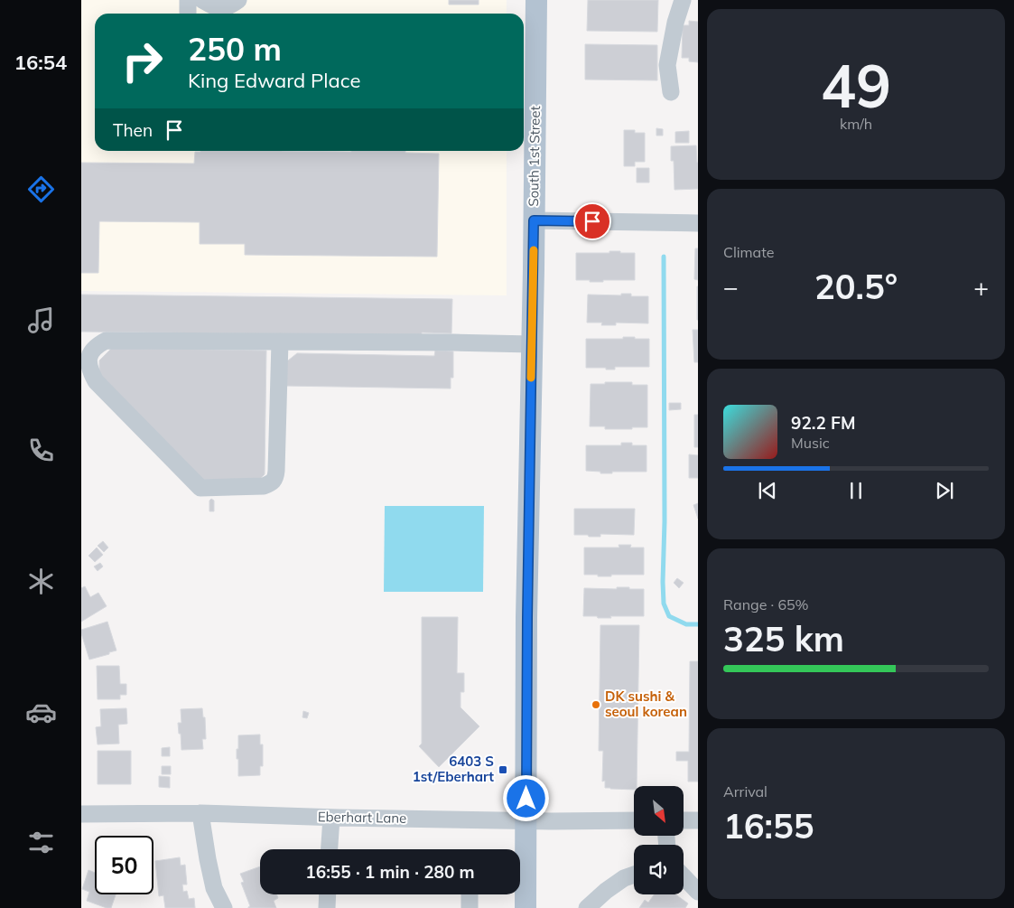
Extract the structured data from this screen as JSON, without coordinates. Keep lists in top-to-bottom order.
{
  "streets": {
    "main road": ["South 1st Street"],
    "street": ["Eberhart Lane"]
  },
  "crossings": [
    ["South 1st Street", "Eberhart Lane"]
  ],
  "places": {
    "other": ["DK sushi & seoul korean"],
    "transit": ["6403 S 1st/Eberhart"]
  },
  "north": "bottom right",
  "page": {
    "tabs": "16:54",
    "tile": [
      ["49", "km/h"],
      "Climate",
      ["Range · 65%", "325 km"],
      ["Arrival", "16:55"]
    ],
    "turn": ["250 m", "King Edward Place"],
    "then": "Then",
    "heat": ["−", "20.5°", "+"],
    "song": ["92.2 FM", "Music"],
    "limit": "50",
    "trip": "16:55 · 1 min · 280 m"
  }
}
